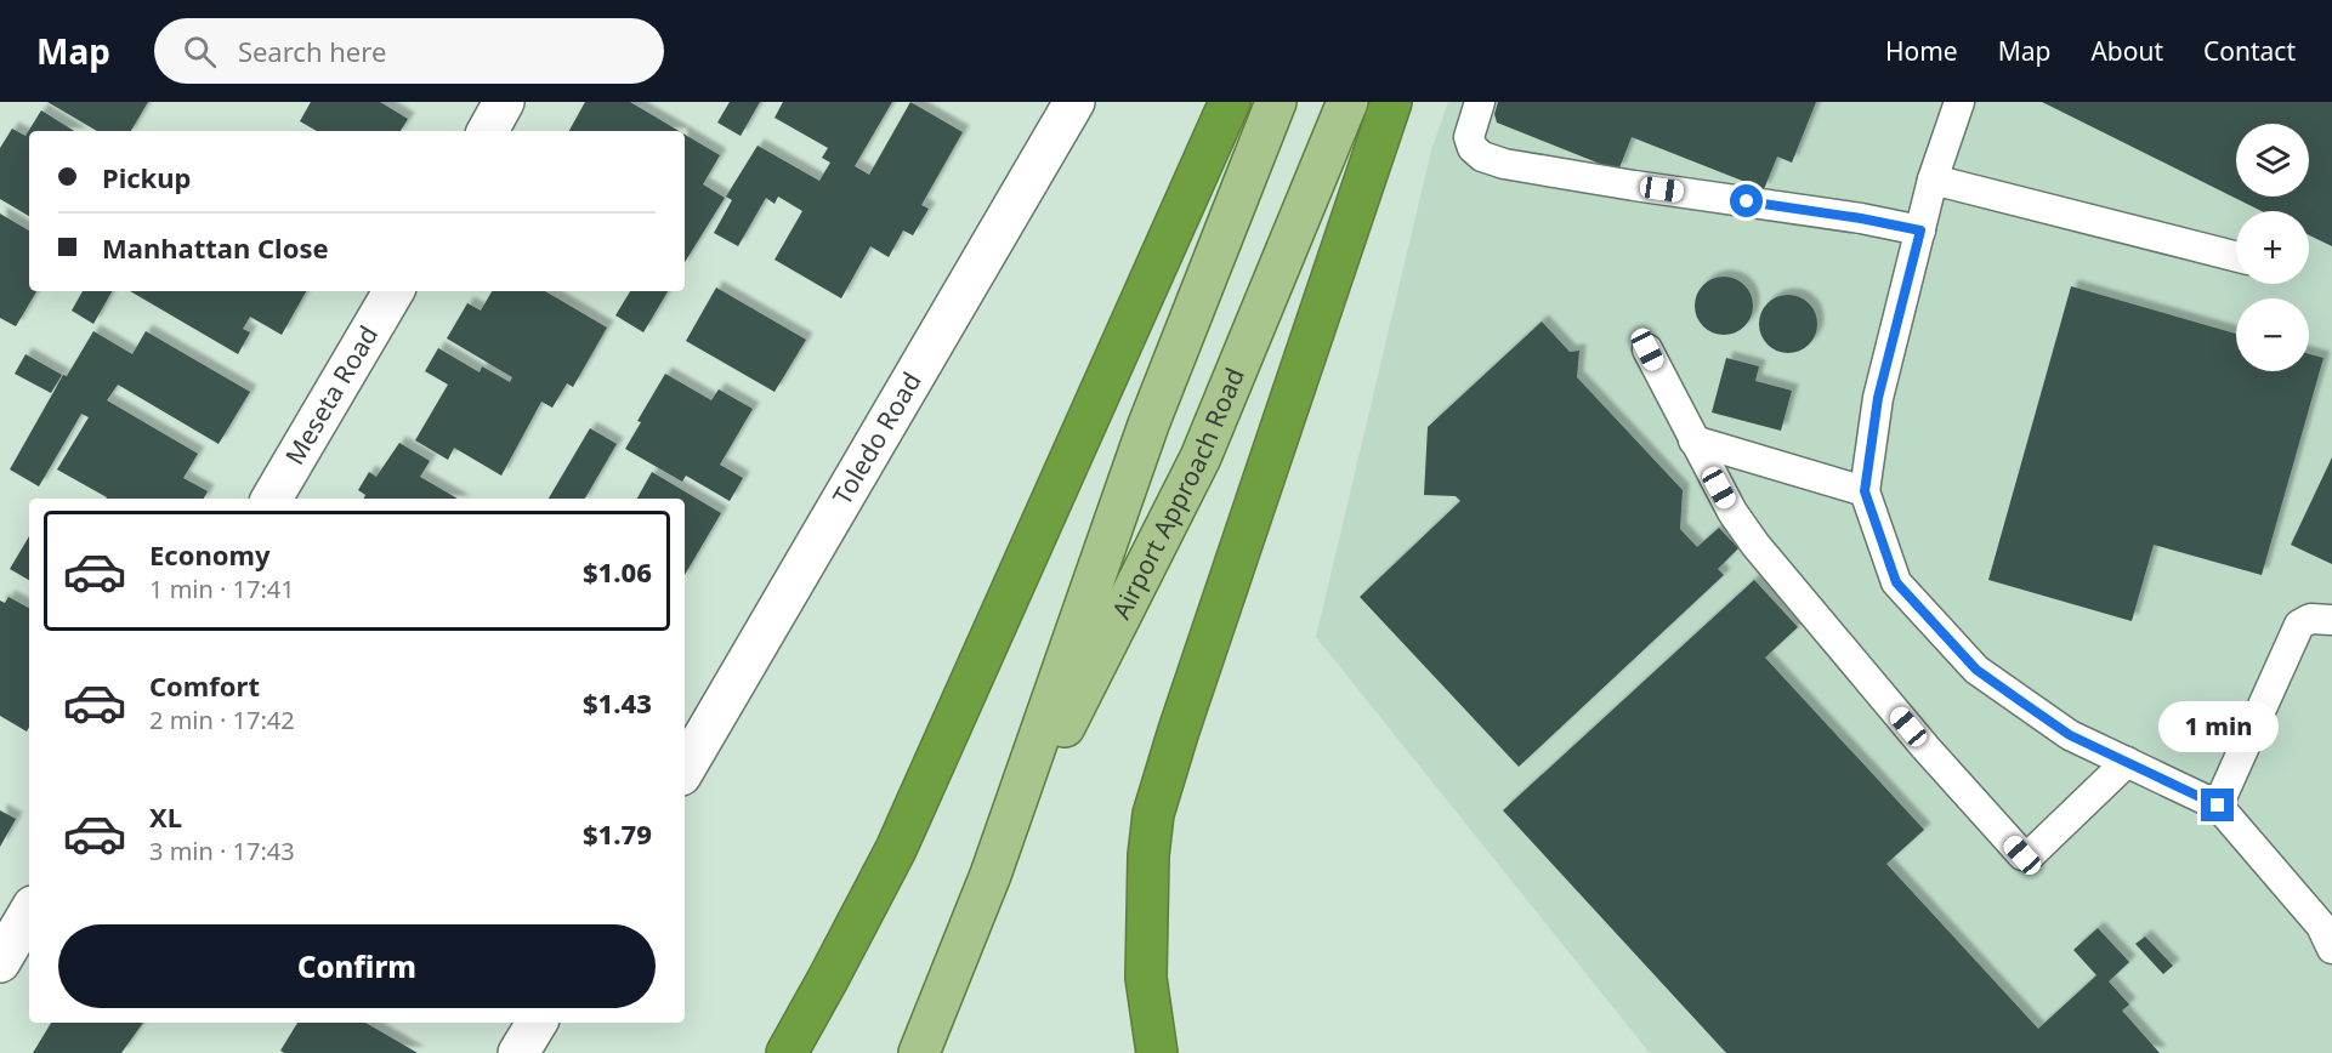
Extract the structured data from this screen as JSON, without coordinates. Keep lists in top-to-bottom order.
{
  "streets": {
    "main road": ["Airport Approach Road"],
    "street": ["Meseta Road", "Toledo Road"]
  },
  "page": {
    "header": "Map",
    "search": "Search here",
    "nav": [
      "Home",
      "Map",
      "About",
      "Contact"
    ],
    "map_buttons": ["+", "−"],
    "banner": ["Pickup", "Manhattan Close"],
    "list": [
      {
        "name": "Economy",
        "note": "1 min · 17:41",
        "value": "$1.06"
      },
      {
        "name": "Comfort",
        "note": "2 min · 17:42",
        "value": "$1.43"
      },
      {
        "name": "XL",
        "note": "3 min · 17:43",
        "value": "$1.79"
      }
    ],
    "bubble": "1 min",
    "buttons": "Confirm"
  }
}
